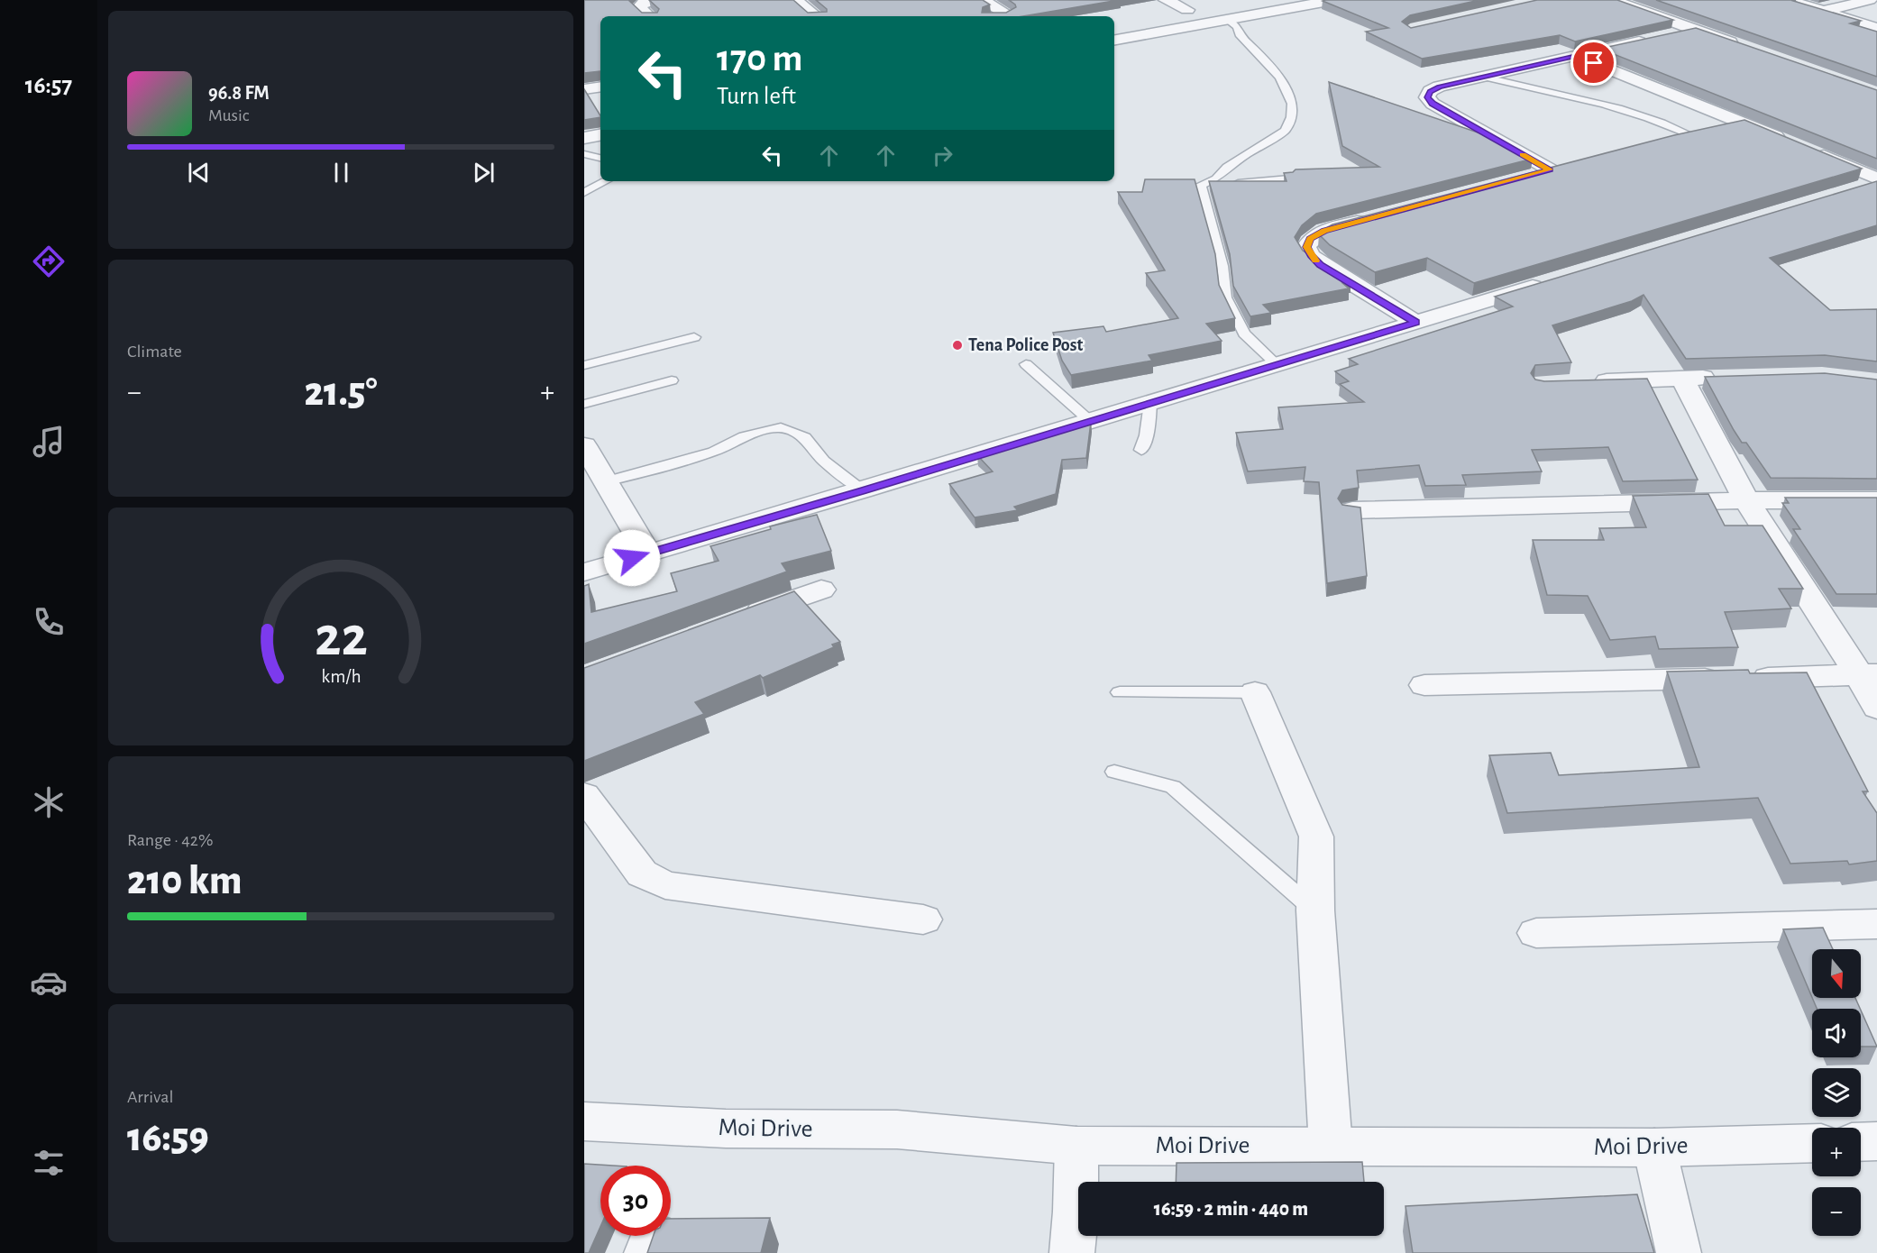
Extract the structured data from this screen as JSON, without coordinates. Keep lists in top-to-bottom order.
{
  "streets": {
    "street": ["Moi Drive"]
  },
  "places": ["Tena Police Post"],
  "north": "bottom",
  "page": {
    "tabs": "16:57",
    "turn": ["170 m", "Turn left"],
    "song": ["96.8 FM", "Music"],
    "tile": [
      "Climate",
      ["Range · 42%", "210 km"],
      ["Arrival", "16:59"]
    ],
    "heat": ["−", "21.5°", "+"],
    "map_buttons": ["+", "−"],
    "limit": "30",
    "trip": "16:59 · 2 min · 440 m",
    "gauge": ["22", "km/h"]
  }
}
